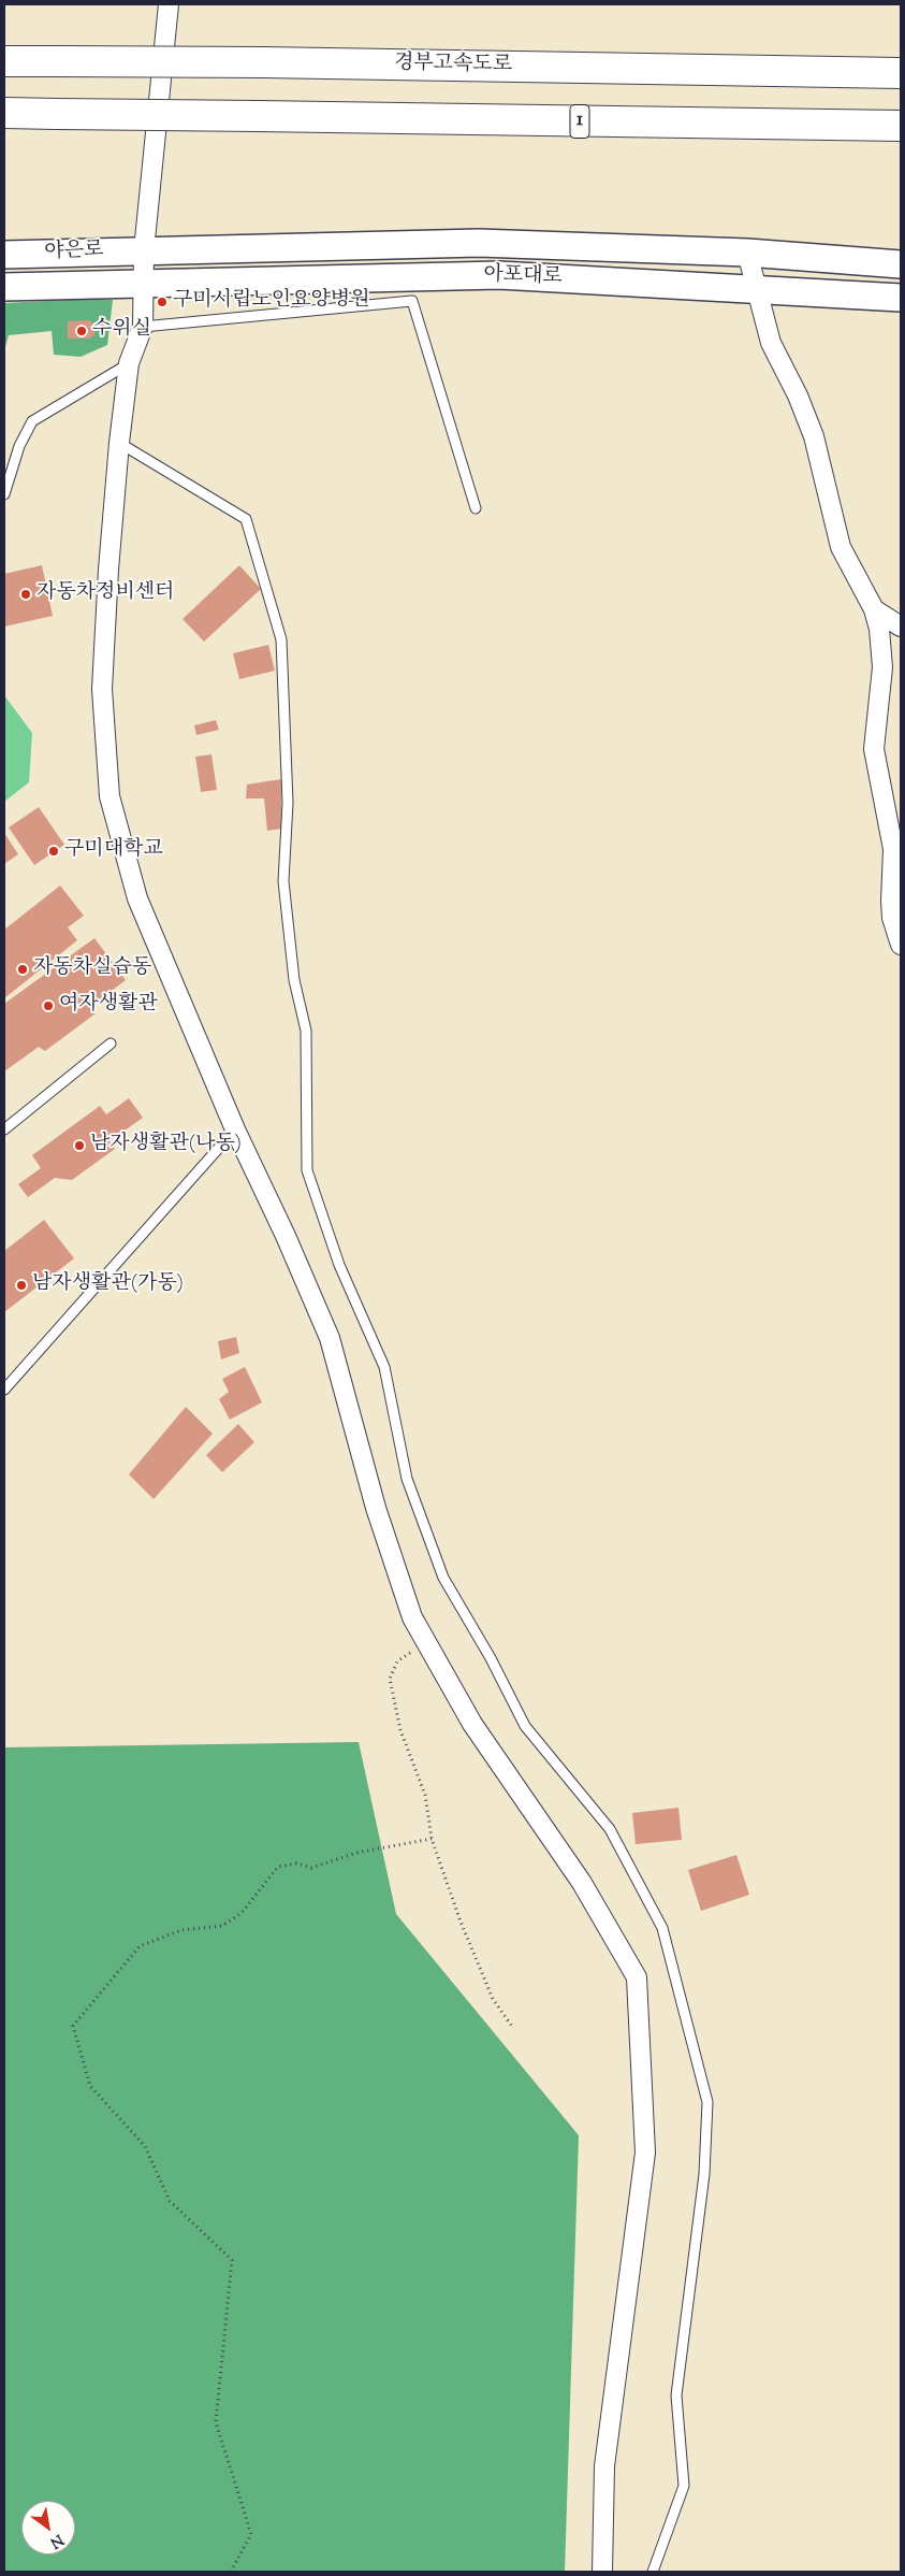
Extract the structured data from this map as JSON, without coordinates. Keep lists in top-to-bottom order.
{
  "streets": {
    "highway": ["경부고속도로", "1"],
    "main road": ["야은로", "아포대로"]
  },
  "crossings": [
    ["야은로", "아포대로"]
  ],
  "places": [
    "구미시립노인요양병원",
    "수위실",
    "자동차정비센터",
    "구미대학교",
    "자동차실습동",
    "여자생활관",
    "남자생활관(나동)",
    "남자생활관(가동)"
  ],
  "north": "bottom right"
}
